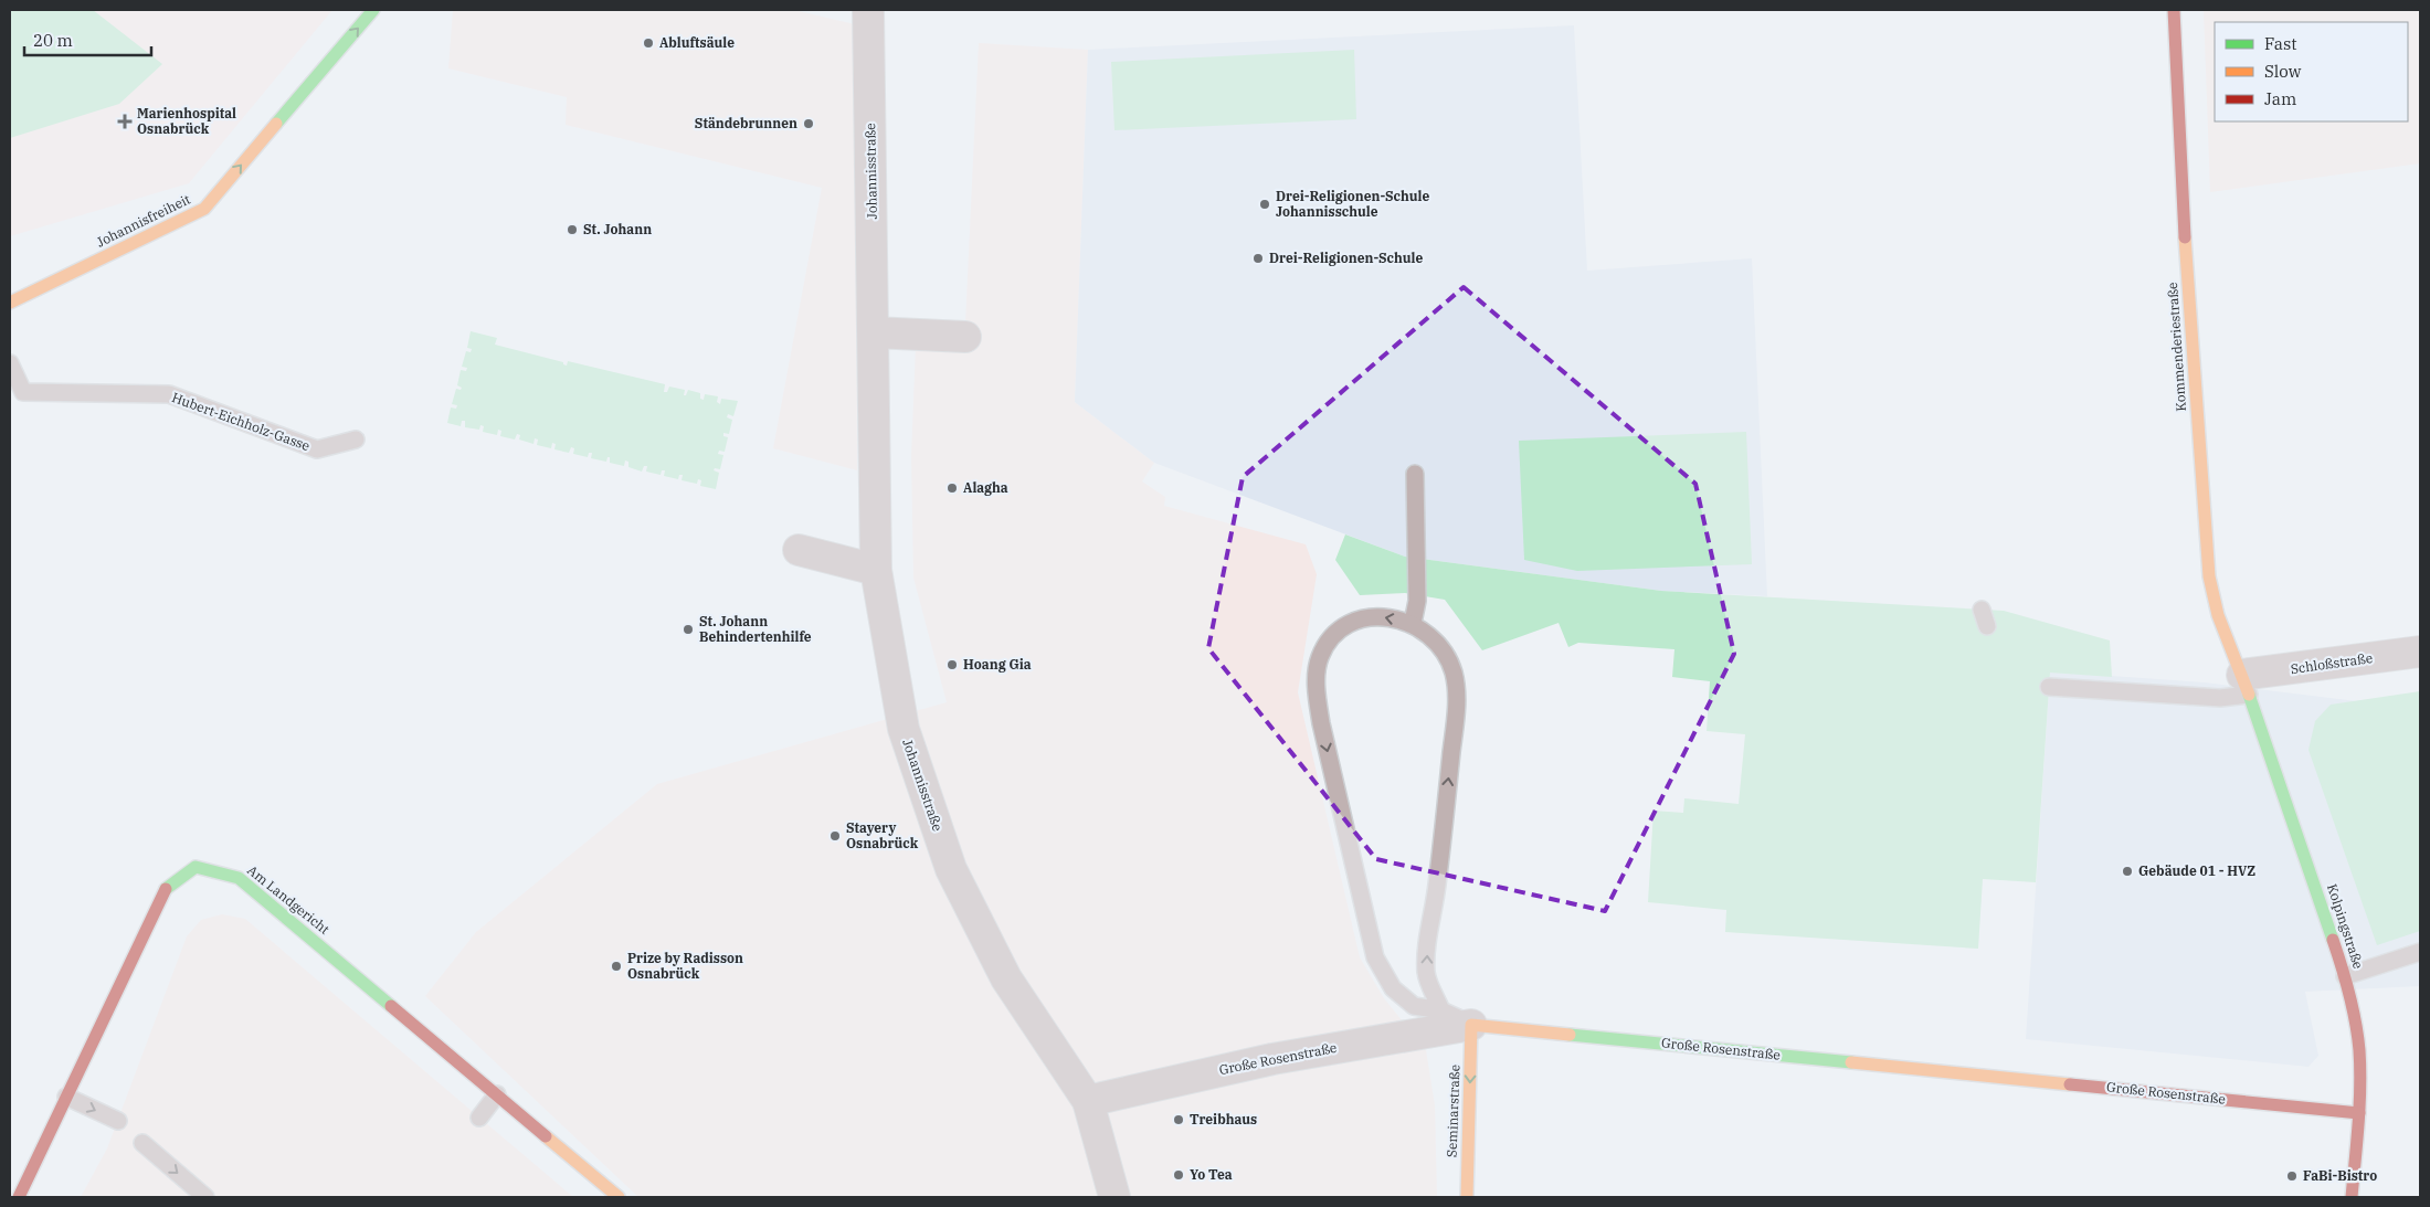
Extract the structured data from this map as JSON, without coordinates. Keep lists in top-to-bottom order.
{
  "streets": {
    "street": [
      "Johannisstraße",
      "Johannisfreiheit",
      "Kommenderiestraße",
      "Schloßstraße",
      "Am Landgericht",
      "Kolpingstraße",
      "Große Rosenstraße",
      "Seminarstraße"
    ],
    "lane": ["Hubert-Eichholz-Gasse"]
  },
  "crossings": [
    ["Johannisstraße", "Große Rosenstraße"],
    ["Kommenderiestraße", "Schloßstraße"],
    ["Kommenderiestraße", "Kolpingstraße"],
    ["Schloßstraße", "Kolpingstraße"],
    ["Kolpingstraße", "Große Rosenstraße"],
    ["Große Rosenstraße", "Seminarstraße"]
  ],
  "one_way": ["Johannisfreiheit", "Seminarstraße"],
  "places": {
    "other": [
      "Abluftsäule",
      "Ständebrunnen",
      "Drei-Religionen-Schule Johannisschule",
      "St. Johann",
      "Drei-Religionen-Schule",
      "Alagha",
      "St. Johann Behindertenhilfe",
      "Hoang Gia",
      "Stayery Osnabrück",
      "Gebäude 01 - HVZ",
      "Prize by Radisson Osnabrück",
      "Treibhaus",
      "Yo Tea",
      "FaBi-Bistro"
    ],
    "health": ["Marienhospital Osnabrück"]
  },
  "legend": ["Fast", "Slow", "Jam"],
  "scale_bar": "20 m"
}
